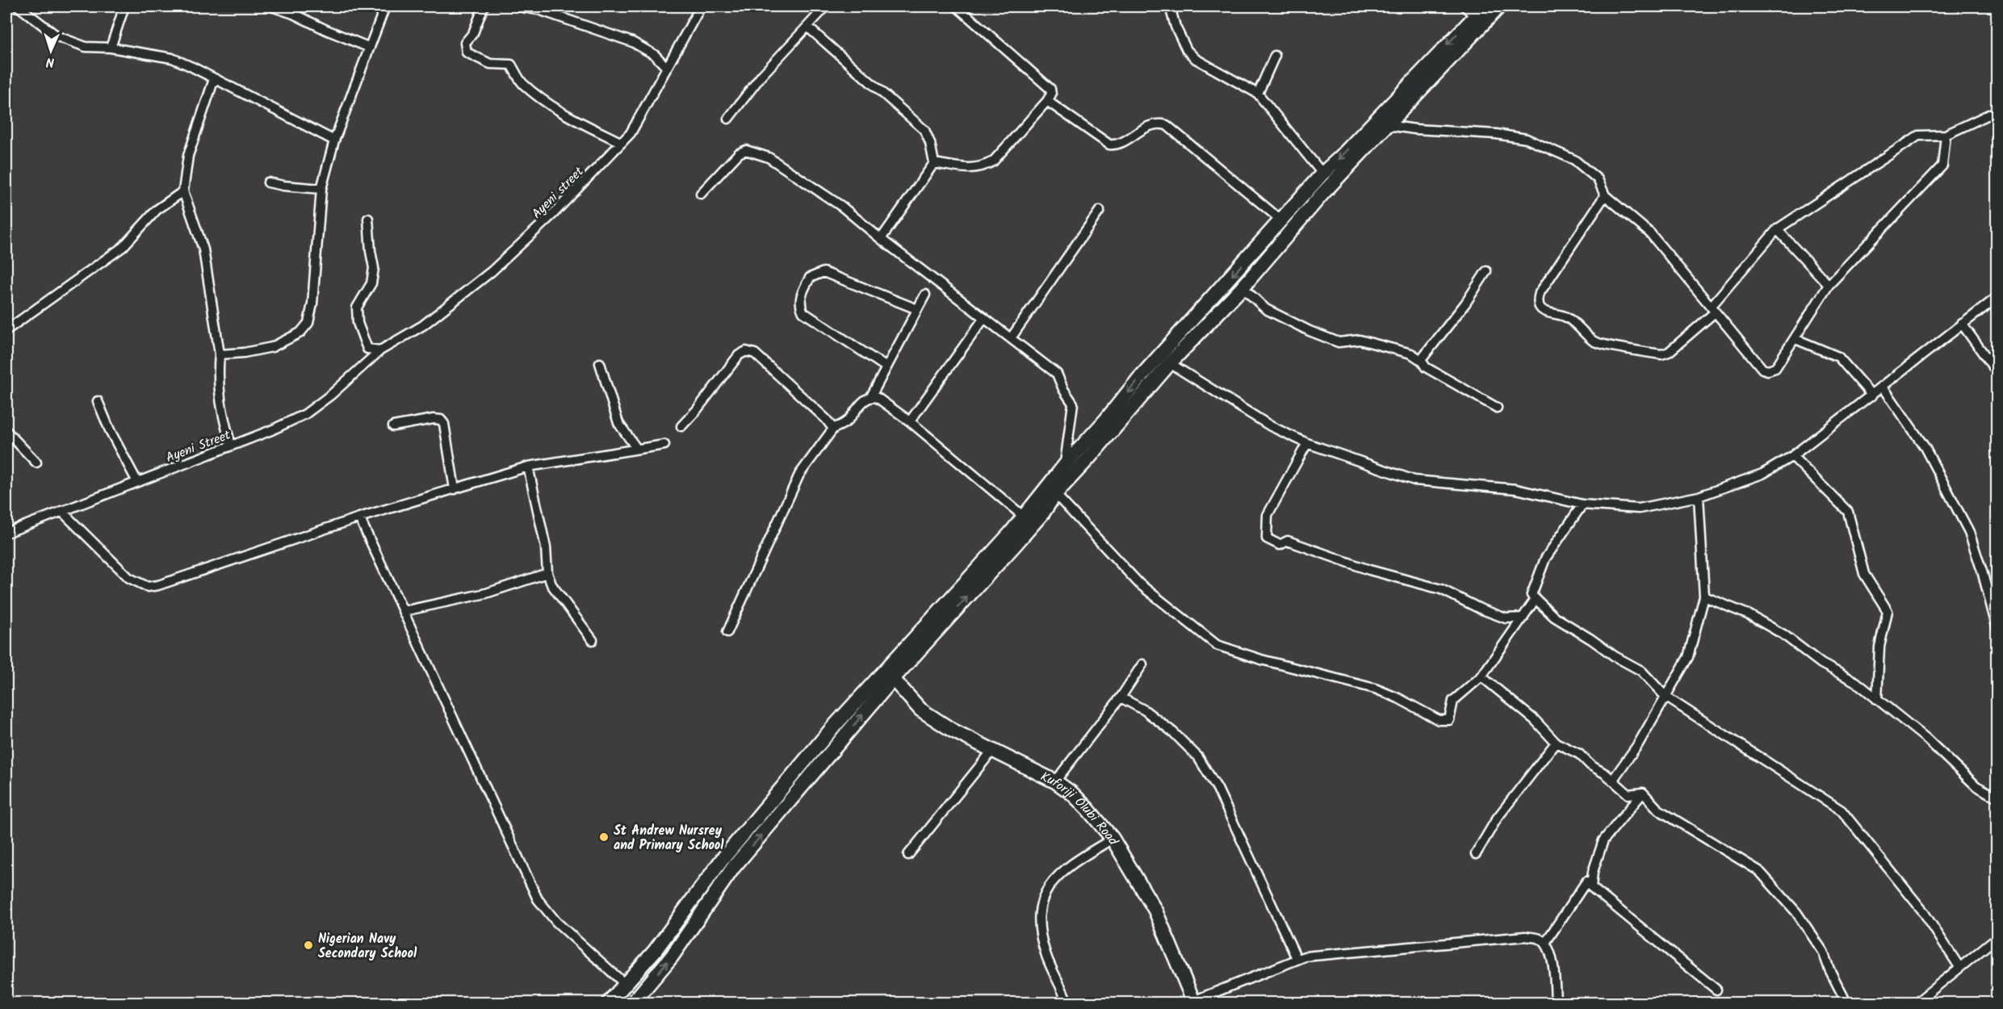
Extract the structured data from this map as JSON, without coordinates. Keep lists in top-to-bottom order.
{
  "streets": {
    "main road": ["Kuforiji Olubi Road"],
    "street": ["Ayeni street", "Ayeni Street"]
  },
  "crossings": [
    ["Ayeni street", "Ayeni Street"]
  ],
  "places": ["St Andrew Nursrey and Primary School", "Nigerian Navy Secondary School"],
  "north": "bottom"
}
